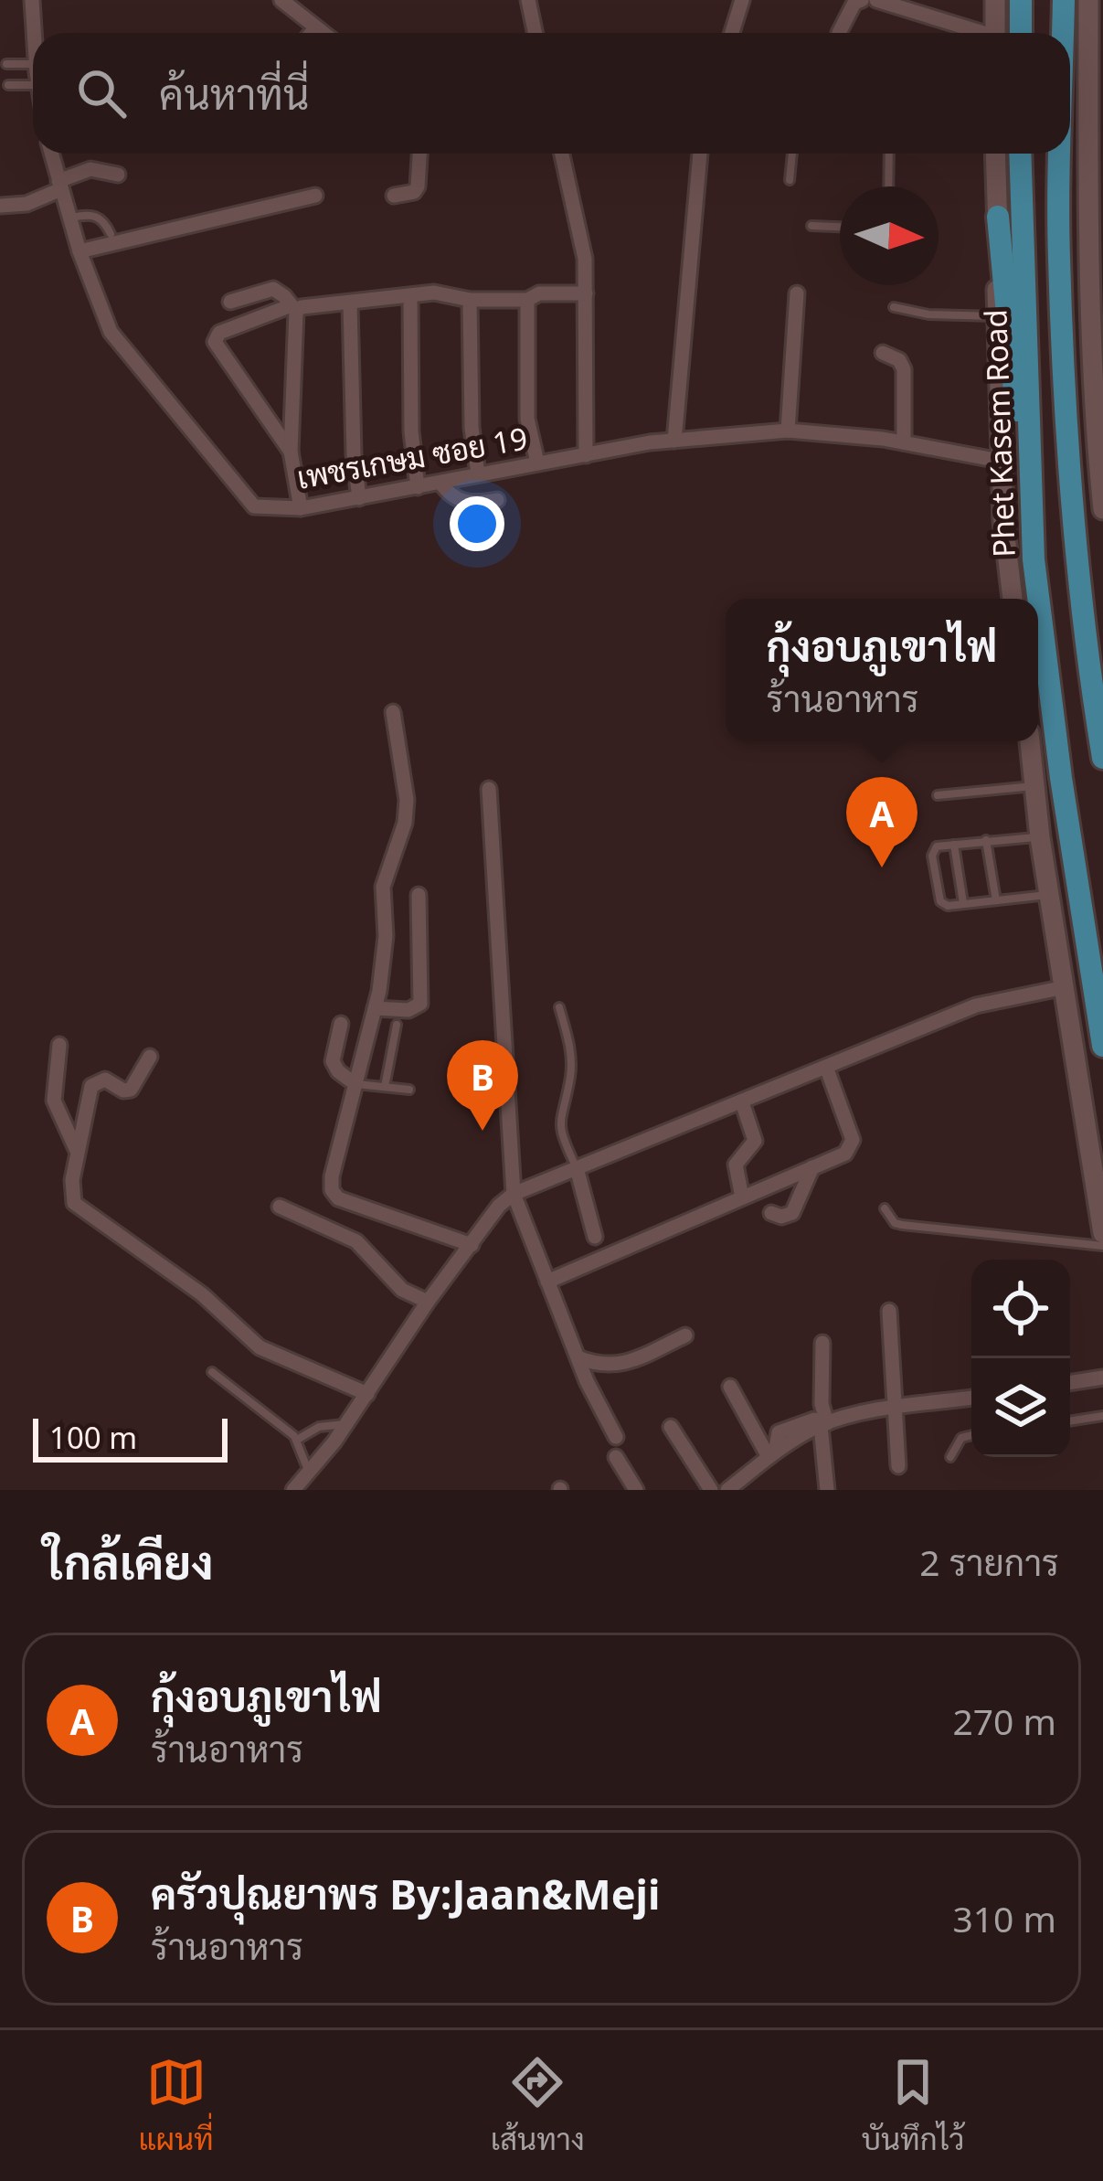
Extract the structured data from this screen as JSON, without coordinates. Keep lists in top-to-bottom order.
{
  "streets": {
    "highway": ["Phet Kasem Road"],
    "street": ["เพชรเกษม ซอย 19"]
  },
  "scale_bar": "100 m",
  "north": "right",
  "page": {
    "search": "ค้นหาที่นี่",
    "popup": ["กุ้งอบภูเขาไฟ", "ร้านอาหาร"],
    "pins": ["A", "B"],
    "scale": "100 m",
    "heading": ["ใกล้เคียง", "2 รายการ"],
    "list": [
      {
        "mark": "A",
        "name": "กุ้งอบภูเขาไฟ",
        "note": "ร้านอาหาร",
        "value": "270 m"
      },
      {
        "mark": "B",
        "name": "ครัวปุณยาพร By:Jaan&Meji",
        "note": "ร้านอาหาร",
        "value": "310 m"
      }
    ],
    "nav": ["แผนที่", "เส้นทาง", "บันทึกไว้"]
  }
}
